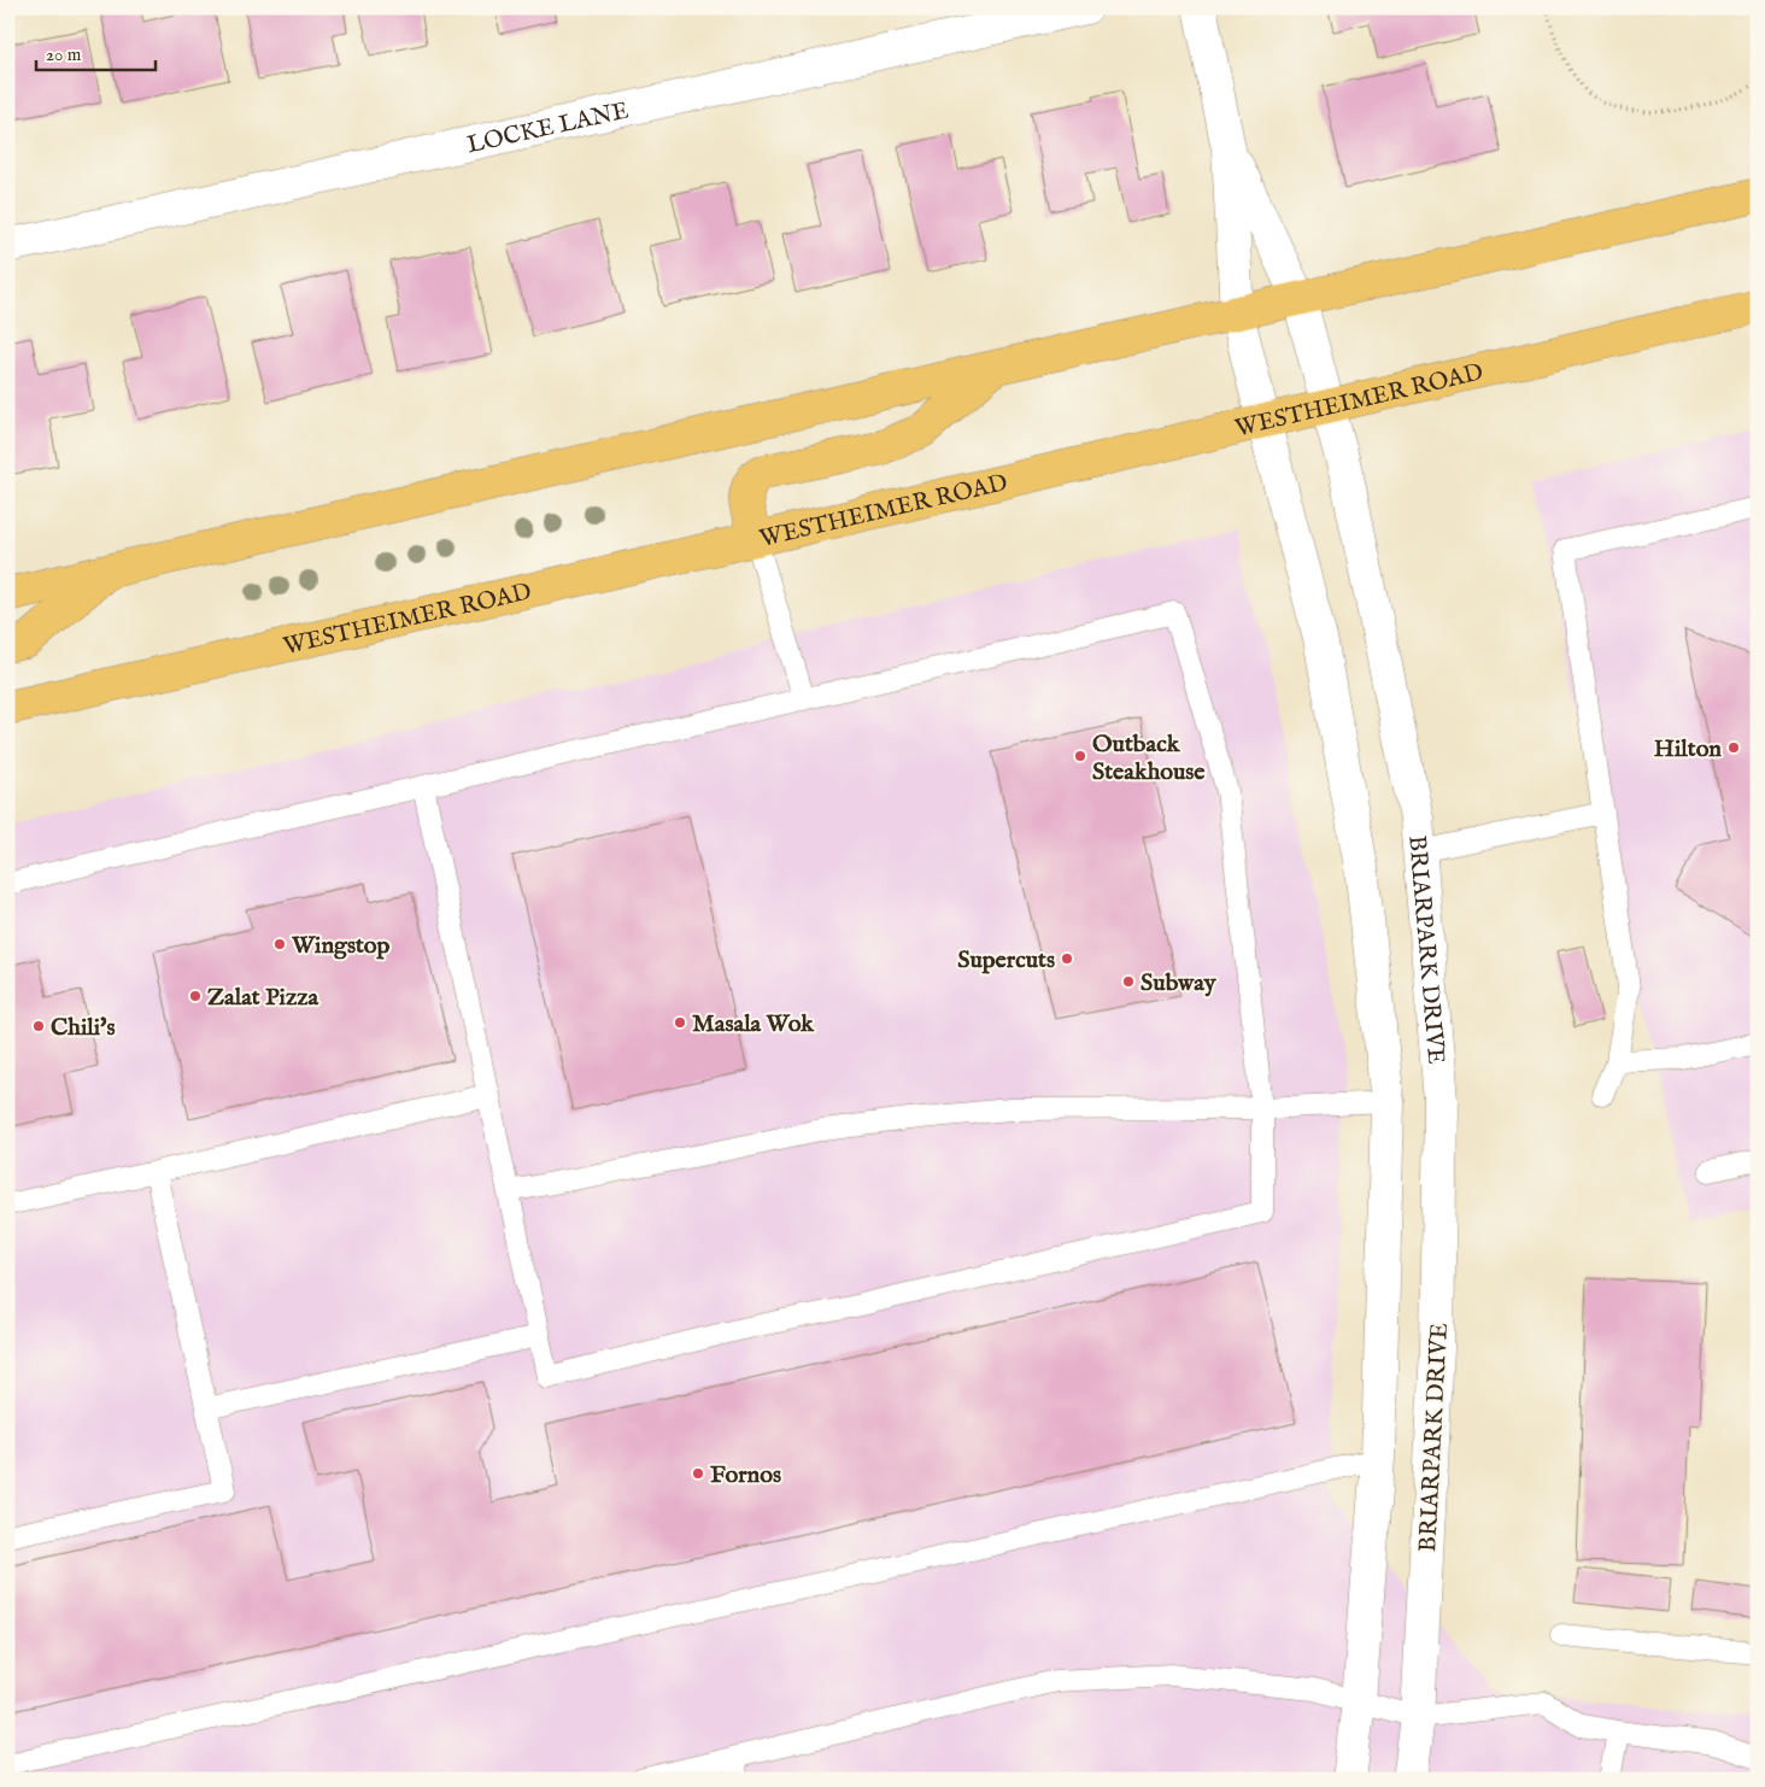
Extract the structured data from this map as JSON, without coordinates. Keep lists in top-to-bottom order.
{
  "streets": {
    "main road": ["WESTHEIMER ROAD"],
    "street": ["LOCKE LANE", "BRIARPARK DRIVE"]
  },
  "crossings": [
    ["WESTHEIMER ROAD", "BRIARPARK DRIVE"]
  ],
  "places": [
    "Hilton",
    "Outback Steakhouse",
    "Wingstop",
    "Supercuts",
    "Subway",
    "Zalat Pizza",
    "Masala Wok",
    "Chili's",
    "Fornos"
  ],
  "scale_bar": "20 m"
}
